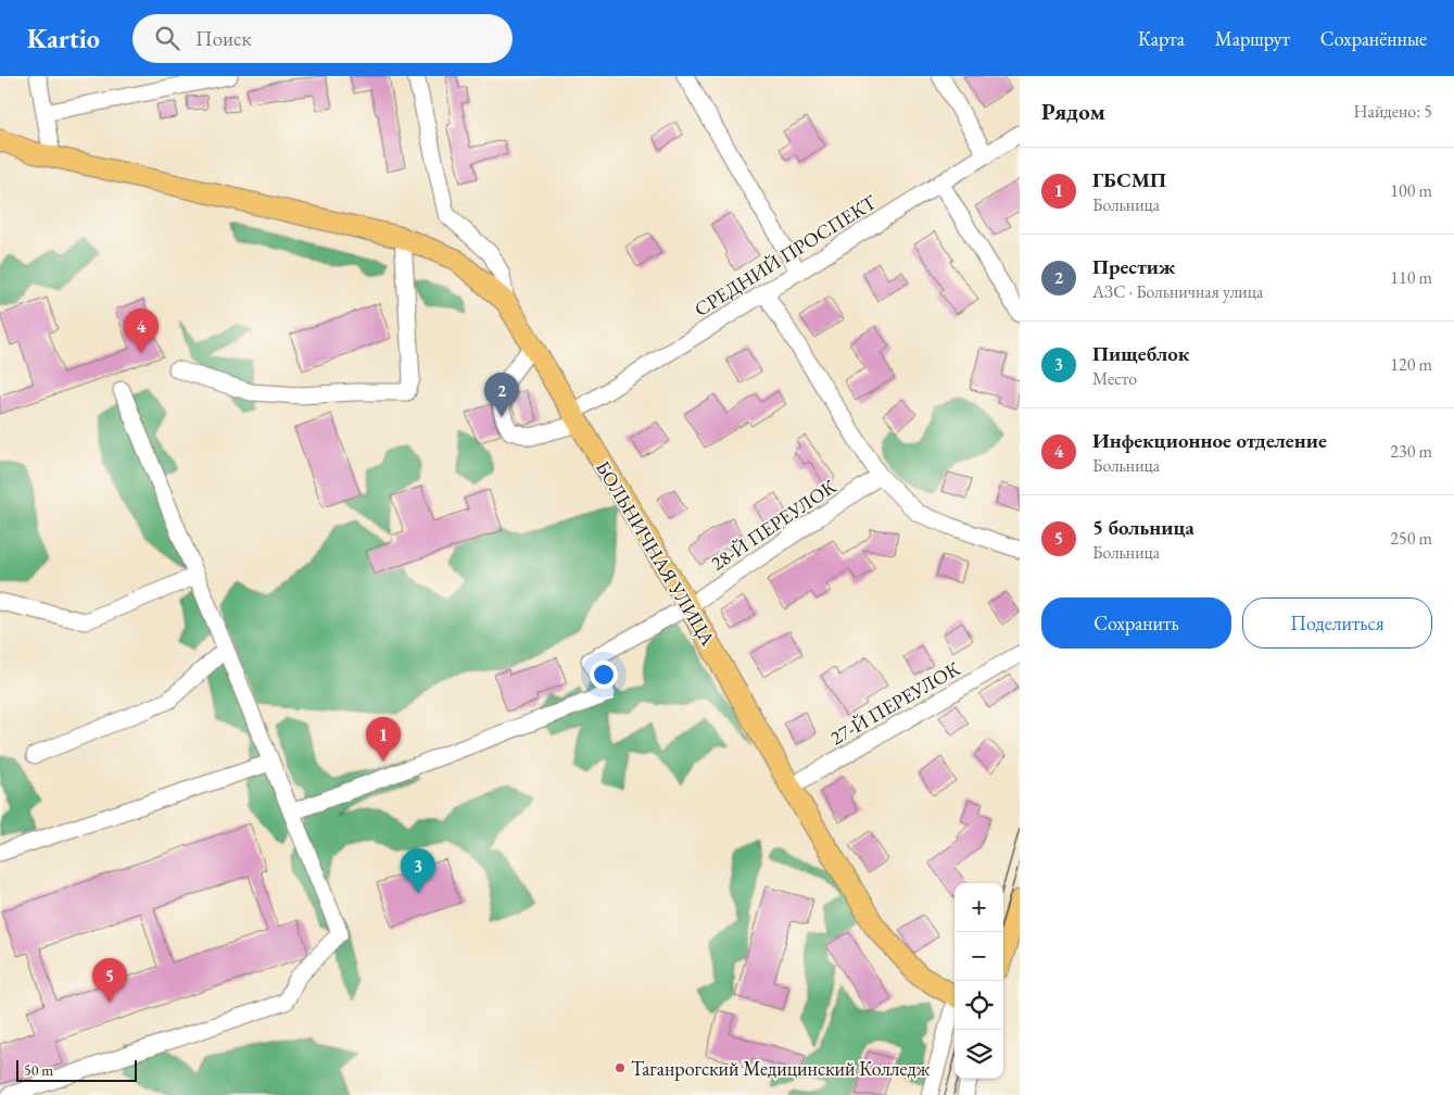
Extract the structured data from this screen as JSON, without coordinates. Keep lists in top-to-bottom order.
{
  "streets": {
    "main road": ["БОЛЬНИЧНАЯ УЛИЦА"],
    "street": ["СРЕДНИЙ ПРОСПЕКТ", "28-Й ПЕРЕУЛОК", "27-Й ПЕРЕУЛОК"]
  },
  "crossings": [
    ["СРЕДНИЙ ПРОСПЕКТ", "БОЛЬНИЧНАЯ УЛИЦА"],
    ["28-Й ПЕРЕУЛОК", "БОЛЬНИЧНАЯ УЛИЦА"],
    ["БОЛЬНИЧНАЯ УЛИЦА", "27-Й ПЕРЕУЛОК"]
  ],
  "places": ["Таганрогский Медицинский Колледж"],
  "scale_bar": "50 m",
  "page": {
    "header": "Kartio",
    "search": "Поиск",
    "nav": ["Карта", "Маршрут", "Сохранённые"],
    "heading": ["Рядом", "Найдено: 5"],
    "list": [
      {
        "mark": "1",
        "name": "ГБСМП",
        "note": "Больница",
        "value": "100 m"
      },
      {
        "mark": "2",
        "name": "Престиж",
        "note": "АЗС · Больничная улица",
        "value": "110 m"
      },
      {
        "mark": "3",
        "name": "Пищеблок",
        "note": "Место",
        "value": "120 m"
      },
      {
        "mark": "4",
        "name": "Инфекционное отделение",
        "note": "Больница",
        "value": "230 m"
      },
      {
        "mark": "5",
        "name": "5 больница",
        "note": "Больница",
        "value": "250 m"
      }
    ],
    "pins": [
      "4",
      "2",
      "1",
      "3",
      "5"
    ],
    "buttons": ["Сохранить", "Поделиться"],
    "map_buttons": ["+", "−"],
    "scale": "50 m"
  }
}
